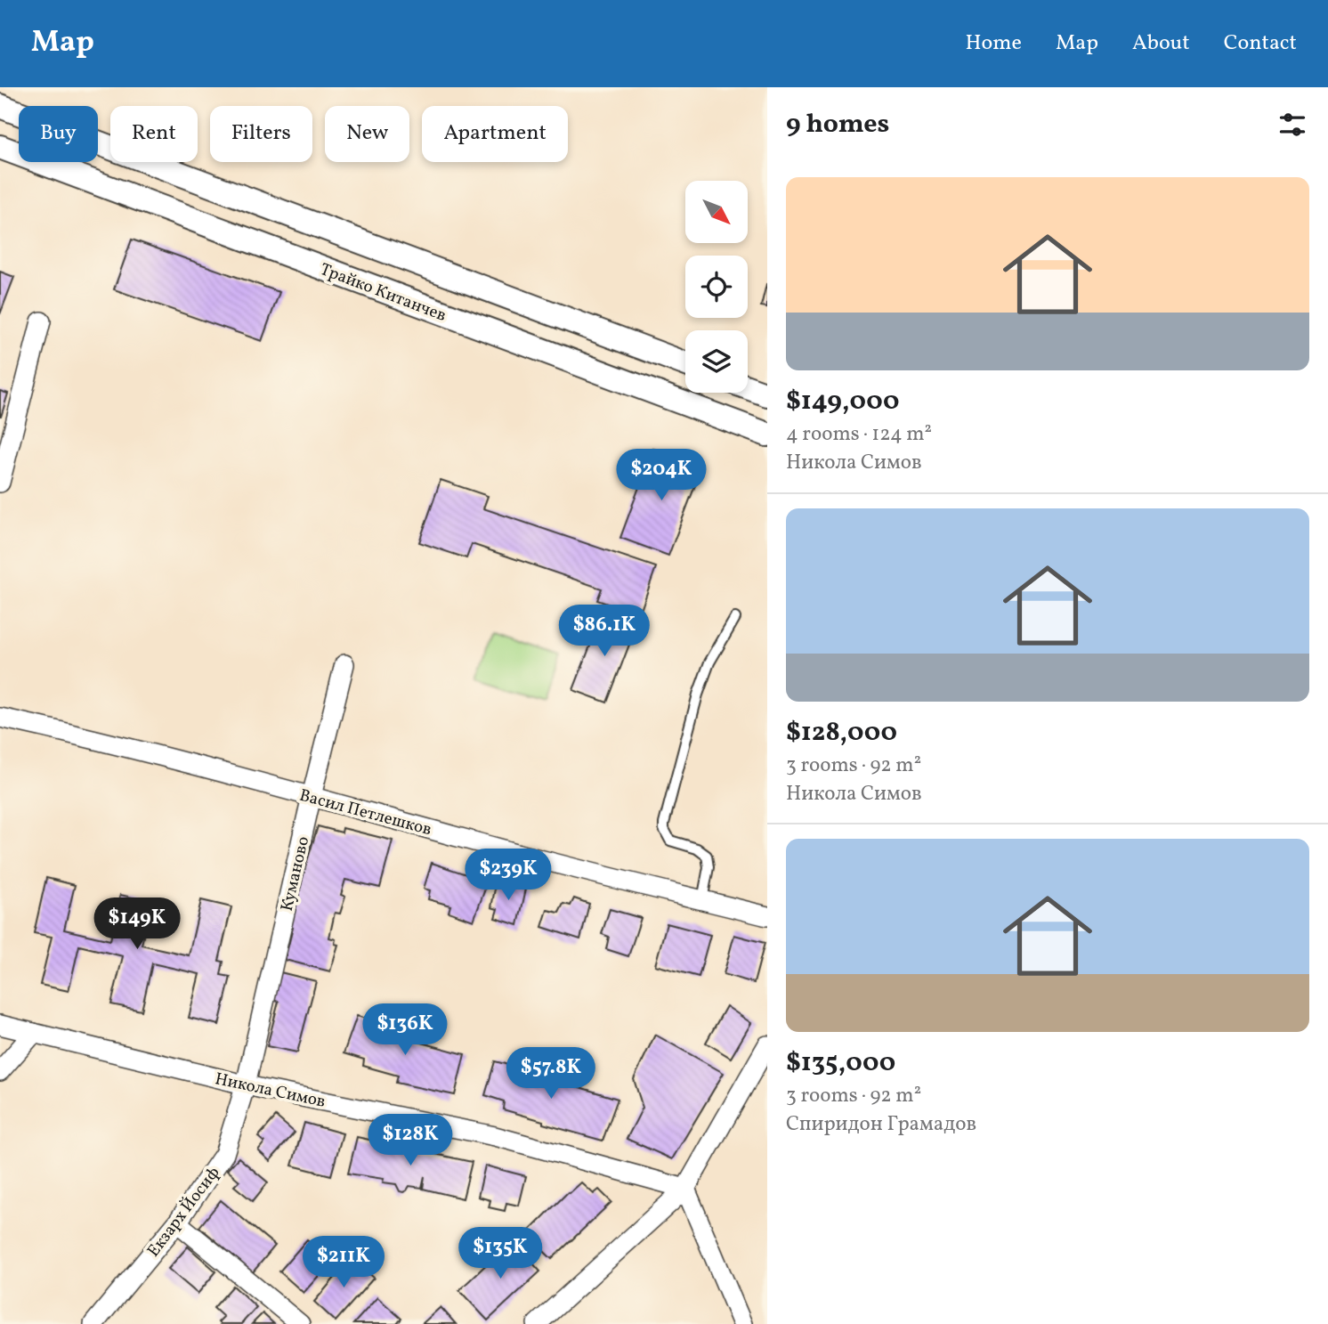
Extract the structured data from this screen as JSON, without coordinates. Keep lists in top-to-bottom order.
{
  "streets": {
    "street": [
      "Трайко Китанчев",
      "Васил Петлешков",
      "Куманово",
      "Никола Симов",
      "Екзарх Йосиф"
    ]
  },
  "crossings": [
    ["Васил Петлешков", "Куманово"],
    ["Куманово", "Никола Симов"],
    ["Куманово", "Екзарх Йосиф"],
    ["Никола Симов", "Екзарх Йосиф"]
  ],
  "north": "bottom right",
  "page": {
    "header": "Map",
    "nav": [
      "Home",
      "Map",
      "About",
      "Contact"
    ],
    "heading": "9 homes",
    "chip": [
      "Buy",
      "Rent",
      "Filters",
      "New",
      "Apartment"
    ],
    "list": [
      {
        "name": "$149,000",
        "note": "4 rooms · 124 m² · Никола Симов"
      },
      {
        "name": "$128,000",
        "note": "3 rooms · 92 m² · Никола Симов"
      },
      {
        "name": "$135,000",
        "note": "3 rooms · 92 m² · Спиридон Грамадов"
      }
    ],
    "price": [
      "$204K",
      "$86.1K",
      "$239K",
      "$149K",
      "$136K",
      "$57.8K",
      "$128K",
      "$135K",
      "$211K"
    ]
  }
}
